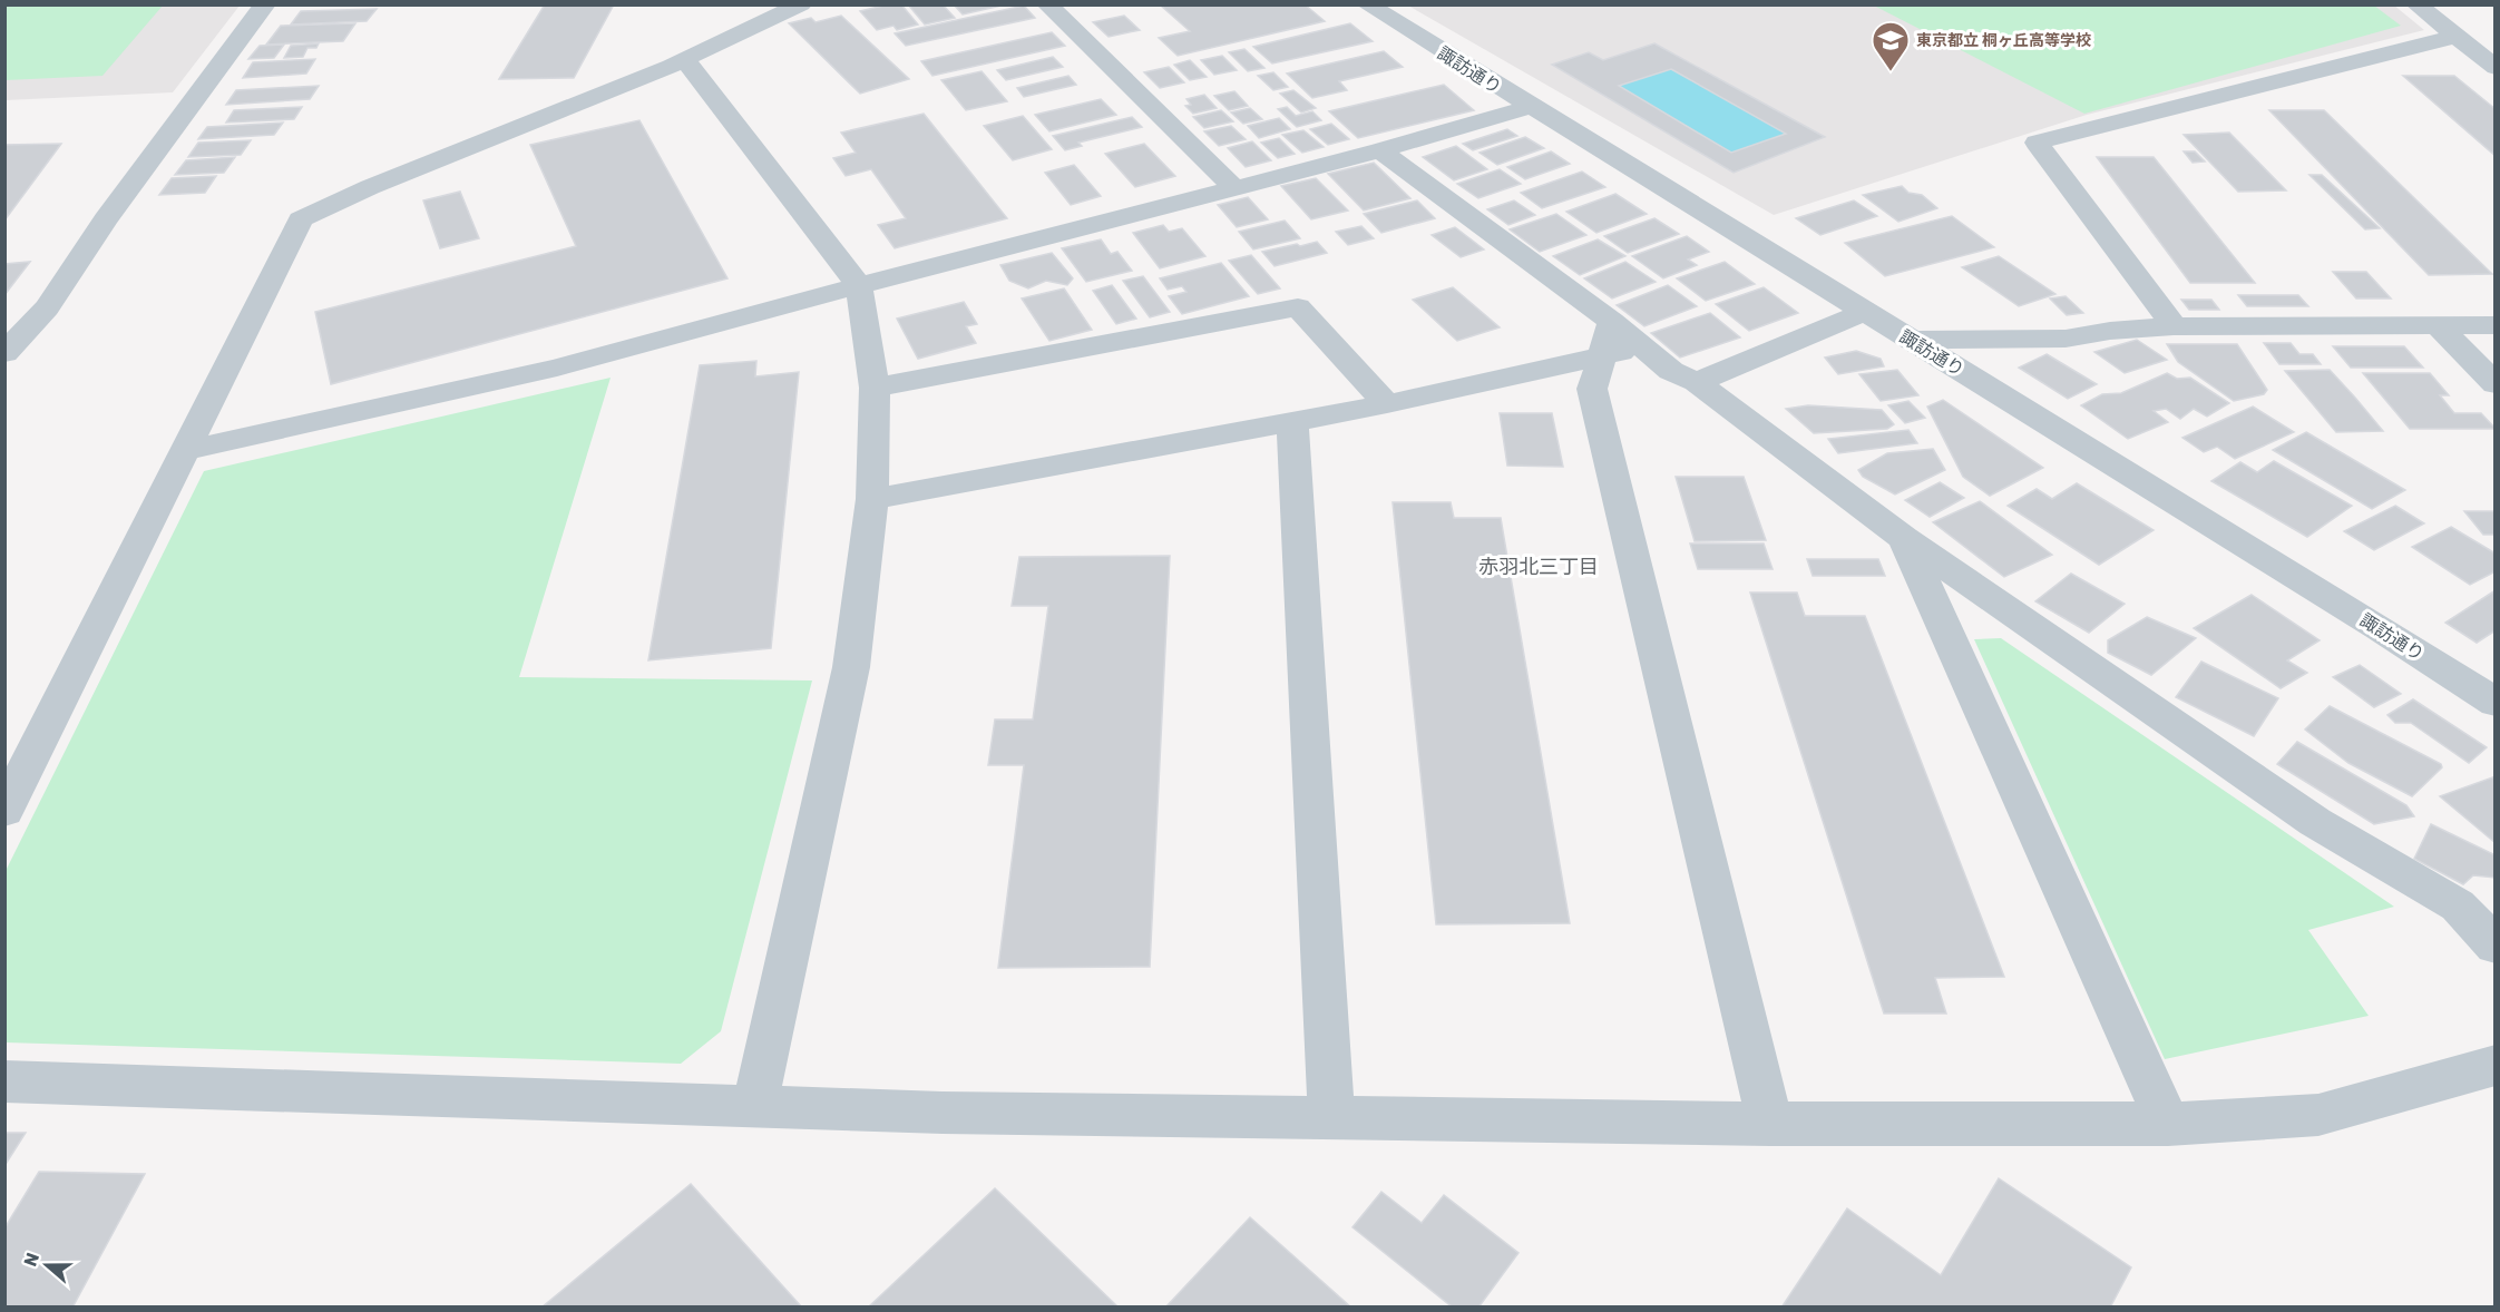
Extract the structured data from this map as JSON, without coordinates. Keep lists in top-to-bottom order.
{
  "streets": {
    "street": ["諏訪通り"]
  },
  "districts": ["赤羽北三丁目"],
  "places": {
    "school or university": ["東京都立 桐ヶ丘高等学校"]
  },
  "north": "left"
}
